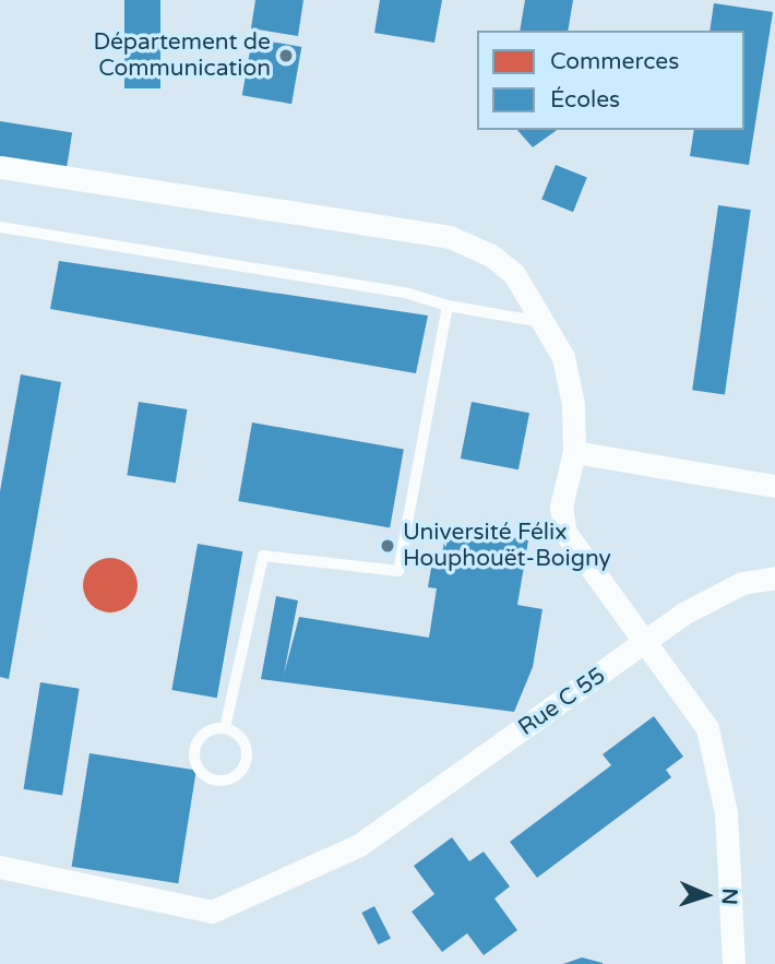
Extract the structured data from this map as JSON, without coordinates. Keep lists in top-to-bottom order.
{
  "streets": {
    "street": ["Rue C 55"]
  },
  "places": ["Département de Communication", "Université Félix Houphouët-Boigny"],
  "legend": ["Commerces", "Écoles"],
  "north": "right"
}
